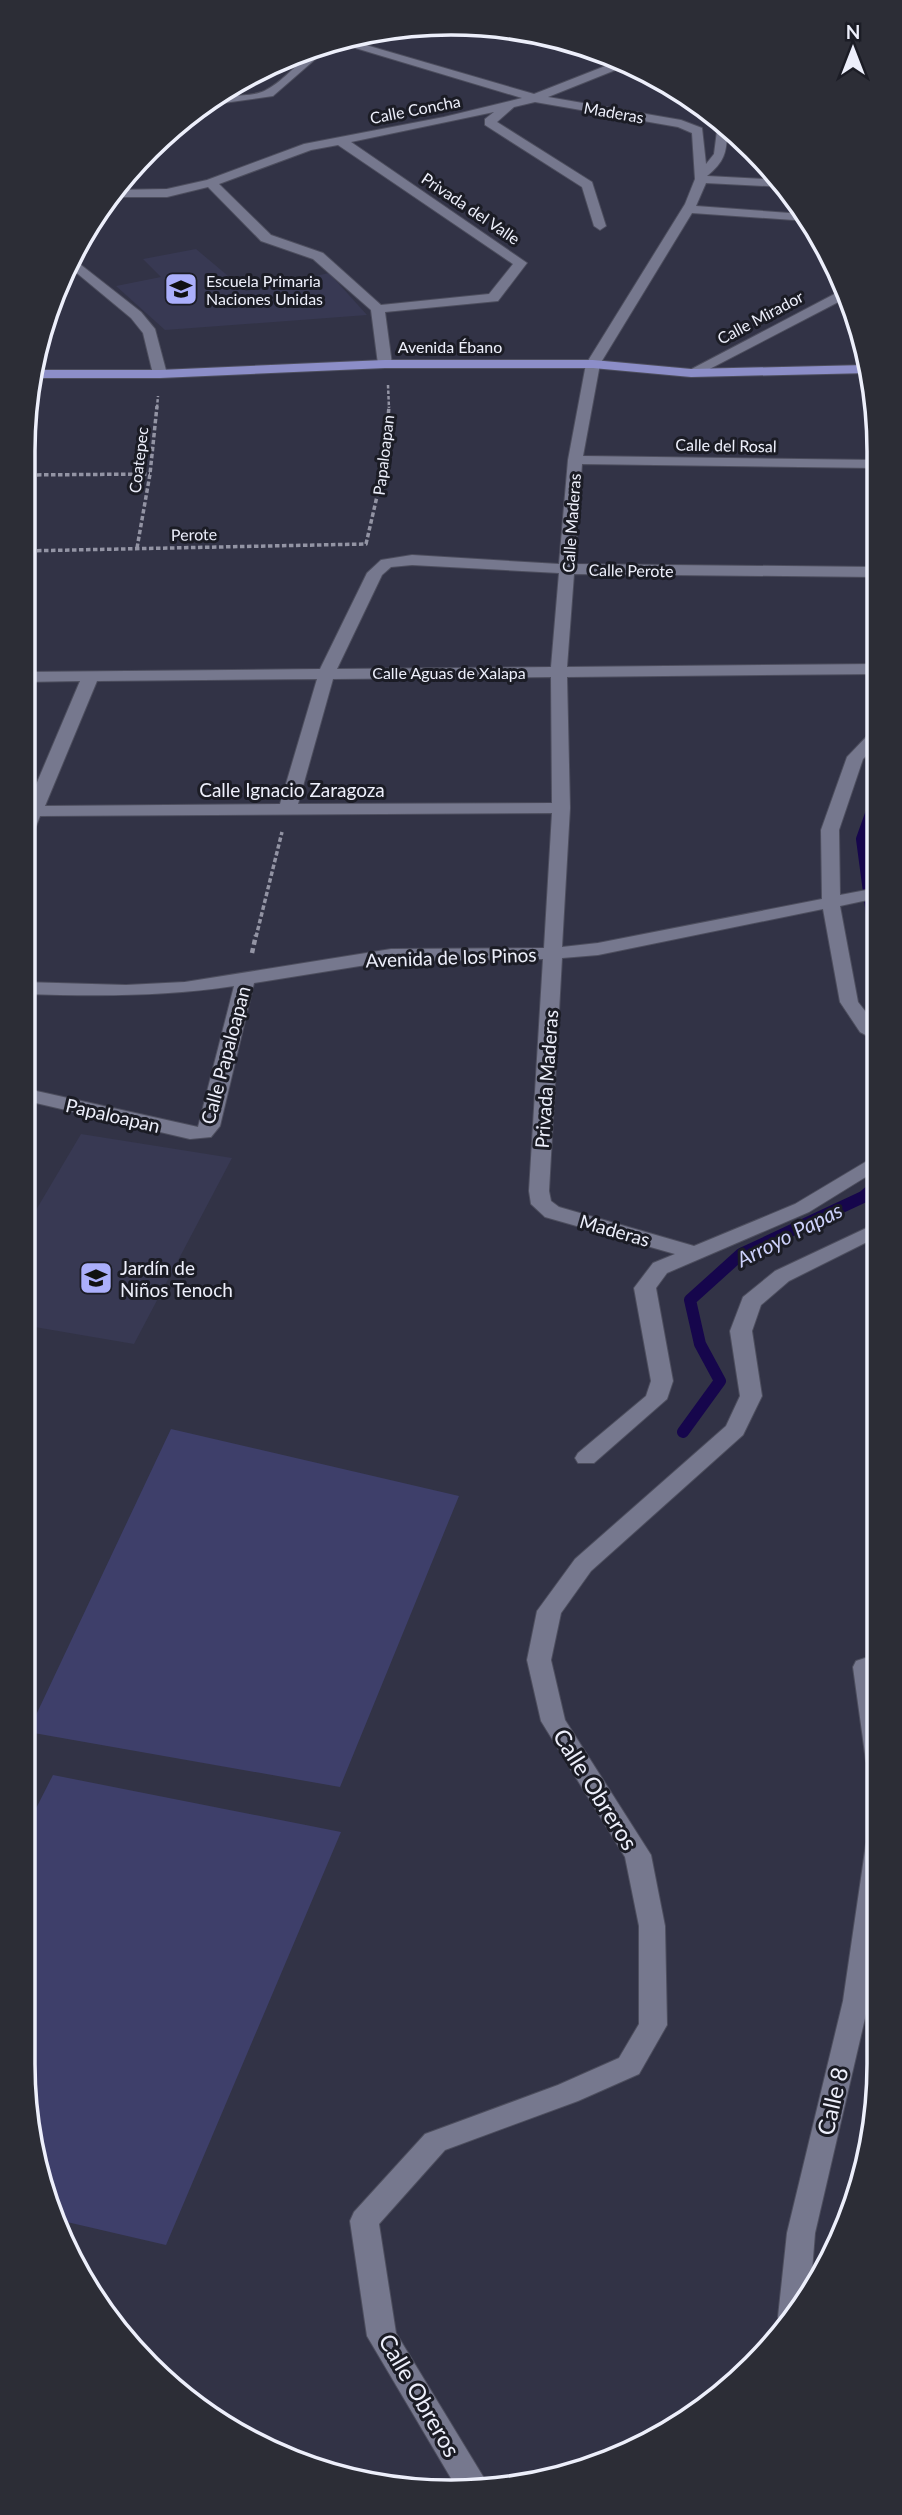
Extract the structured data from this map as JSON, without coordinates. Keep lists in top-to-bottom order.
{
  "streets": {
    "main road": ["Avenida Ébano"],
    "street": [
      "Calle Concha",
      "Maderas",
      "Privada del Valle",
      "Calle Mirador",
      "Calle del Rosal",
      "Papaloapan",
      "Calle Maderas",
      "Calle Perote",
      "Calle Aguas de Xalapa",
      "Calle Ignacio Zaragoza",
      "Avenida de los Pinos",
      "Calle Papaloapan",
      "Privada Maderas",
      "Calle Obreros",
      "Calle 8"
    ],
    "path": ["Coatepec", "Perote"]
  },
  "crossings": [
    ["Calle Concha", "Maderas"],
    ["Calle Concha", "Privada del Valle"],
    ["Maderas", "Calle Maderas"],
    ["Maderas", "Privada Maderas"],
    ["Calle Mirador", "Avenida Ébano"],
    ["Avenida Ébano", "Papaloapan"],
    ["Avenida Ébano", "Coatepec"],
    ["Avenida Ébano", "Calle Maderas"],
    ["Calle del Rosal", "Calle Maderas"],
    ["Papaloapan", "Perote"],
    ["Papaloapan", "Calle Papaloapan"],
    ["Coatepec", "Perote"],
    ["Calle Maderas", "Calle Perote"],
    ["Calle Maderas", "Calle Aguas de Xalapa"],
    ["Calle Maderas", "Calle Ignacio Zaragoza"],
    ["Calle Maderas", "Avenida de los Pinos"],
    ["Calle Maderas", "Privada Maderas"],
    ["Calle Perote", "Calle Aguas de Xalapa"],
    ["Avenida de los Pinos", "Calle Papaloapan"],
    ["Avenida de los Pinos", "Privada Maderas"]
  ],
  "water": ["Arroyo Papas"],
  "places": {
    "school or university": ["Escuela Primaria Naciones Unidas", "Jardín de Niños Tenoch"]
  },
  "north": "top"
}
